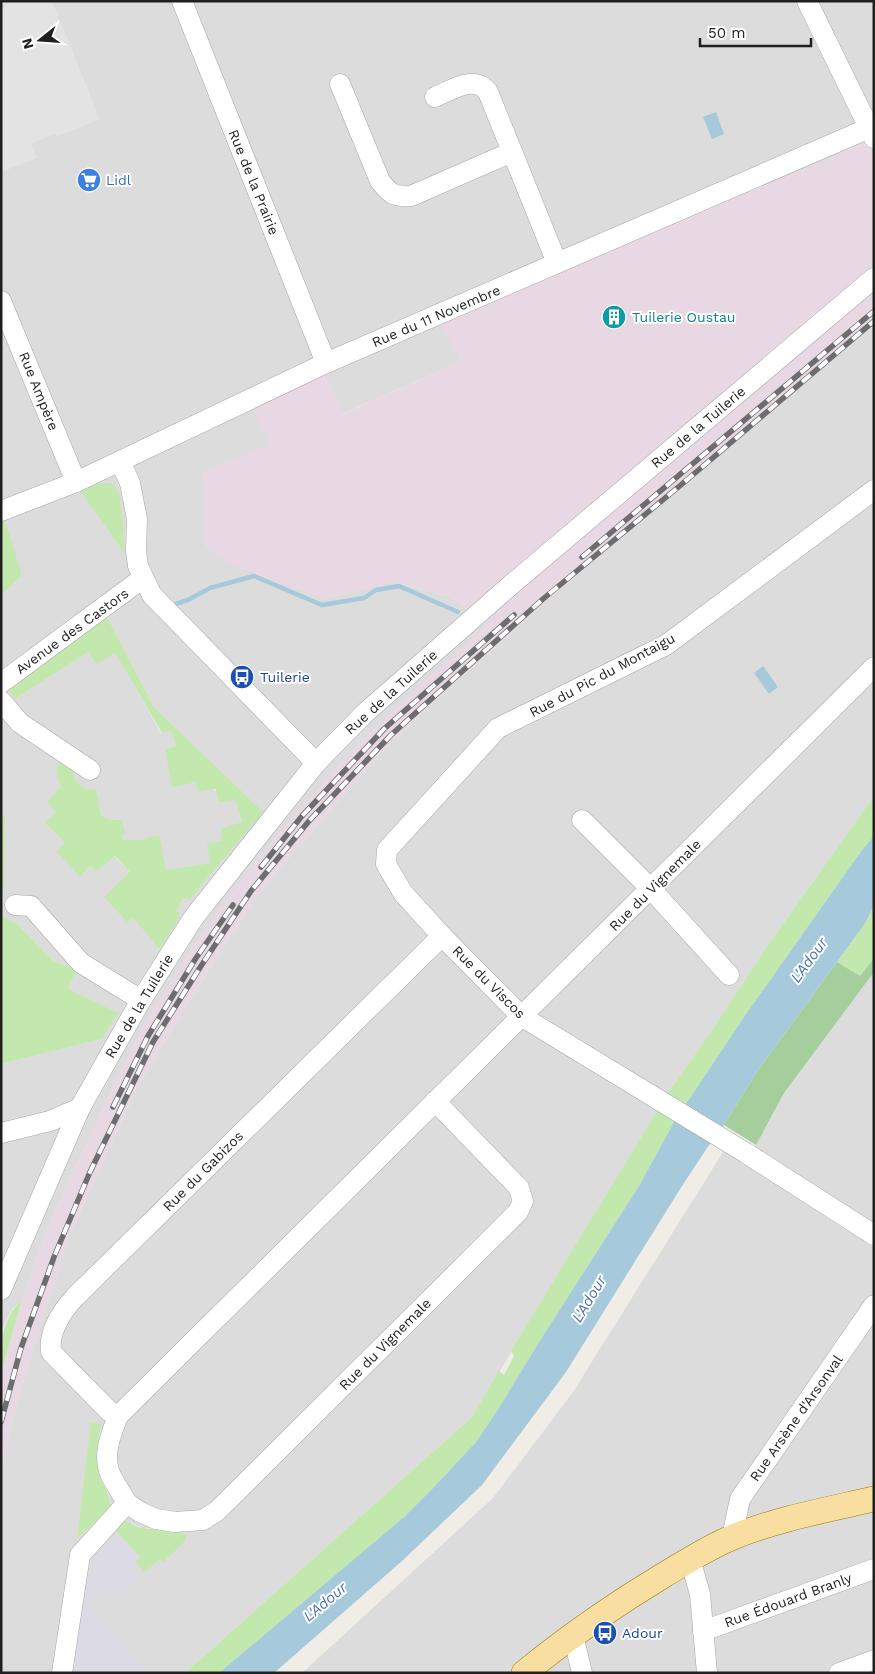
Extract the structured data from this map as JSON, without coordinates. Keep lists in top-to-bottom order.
{
  "streets": {
    "street": [
      "Rue de la Prairie",
      "Rue du 11 Novembre",
      "Rue Ampère",
      "Rue de la Tuilerie",
      "Avenue des Castors",
      "Rue du Pic du Montaigu",
      "Rue du Vignemale",
      "Rue du Viscos",
      "Rue du Gabizos",
      "Rue Arsène d'Arsonval",
      "Rue Édouard Branly"
    ]
  },
  "crossings": [
    ["Rue de la Prairie", "Rue du 11 Novembre"],
    ["Rue du 11 Novembre", "Rue Ampère"],
    ["Rue du Pic du Montaigu", "Rue du Viscos"],
    ["Rue du Vignemale", "Rue du Viscos"],
    ["Rue du Vignemale", "Rue du Gabizos"],
    ["Rue du Viscos", "Rue du Gabizos"]
  ],
  "water": ["L'Adour"],
  "places": {
    "supermarket": ["Lidl"],
    "building": ["Tuilerie Oustau"],
    "bus stop": ["Tuilerie", "Adour"]
  },
  "scale_bar": "50 m",
  "north": "left"
}
